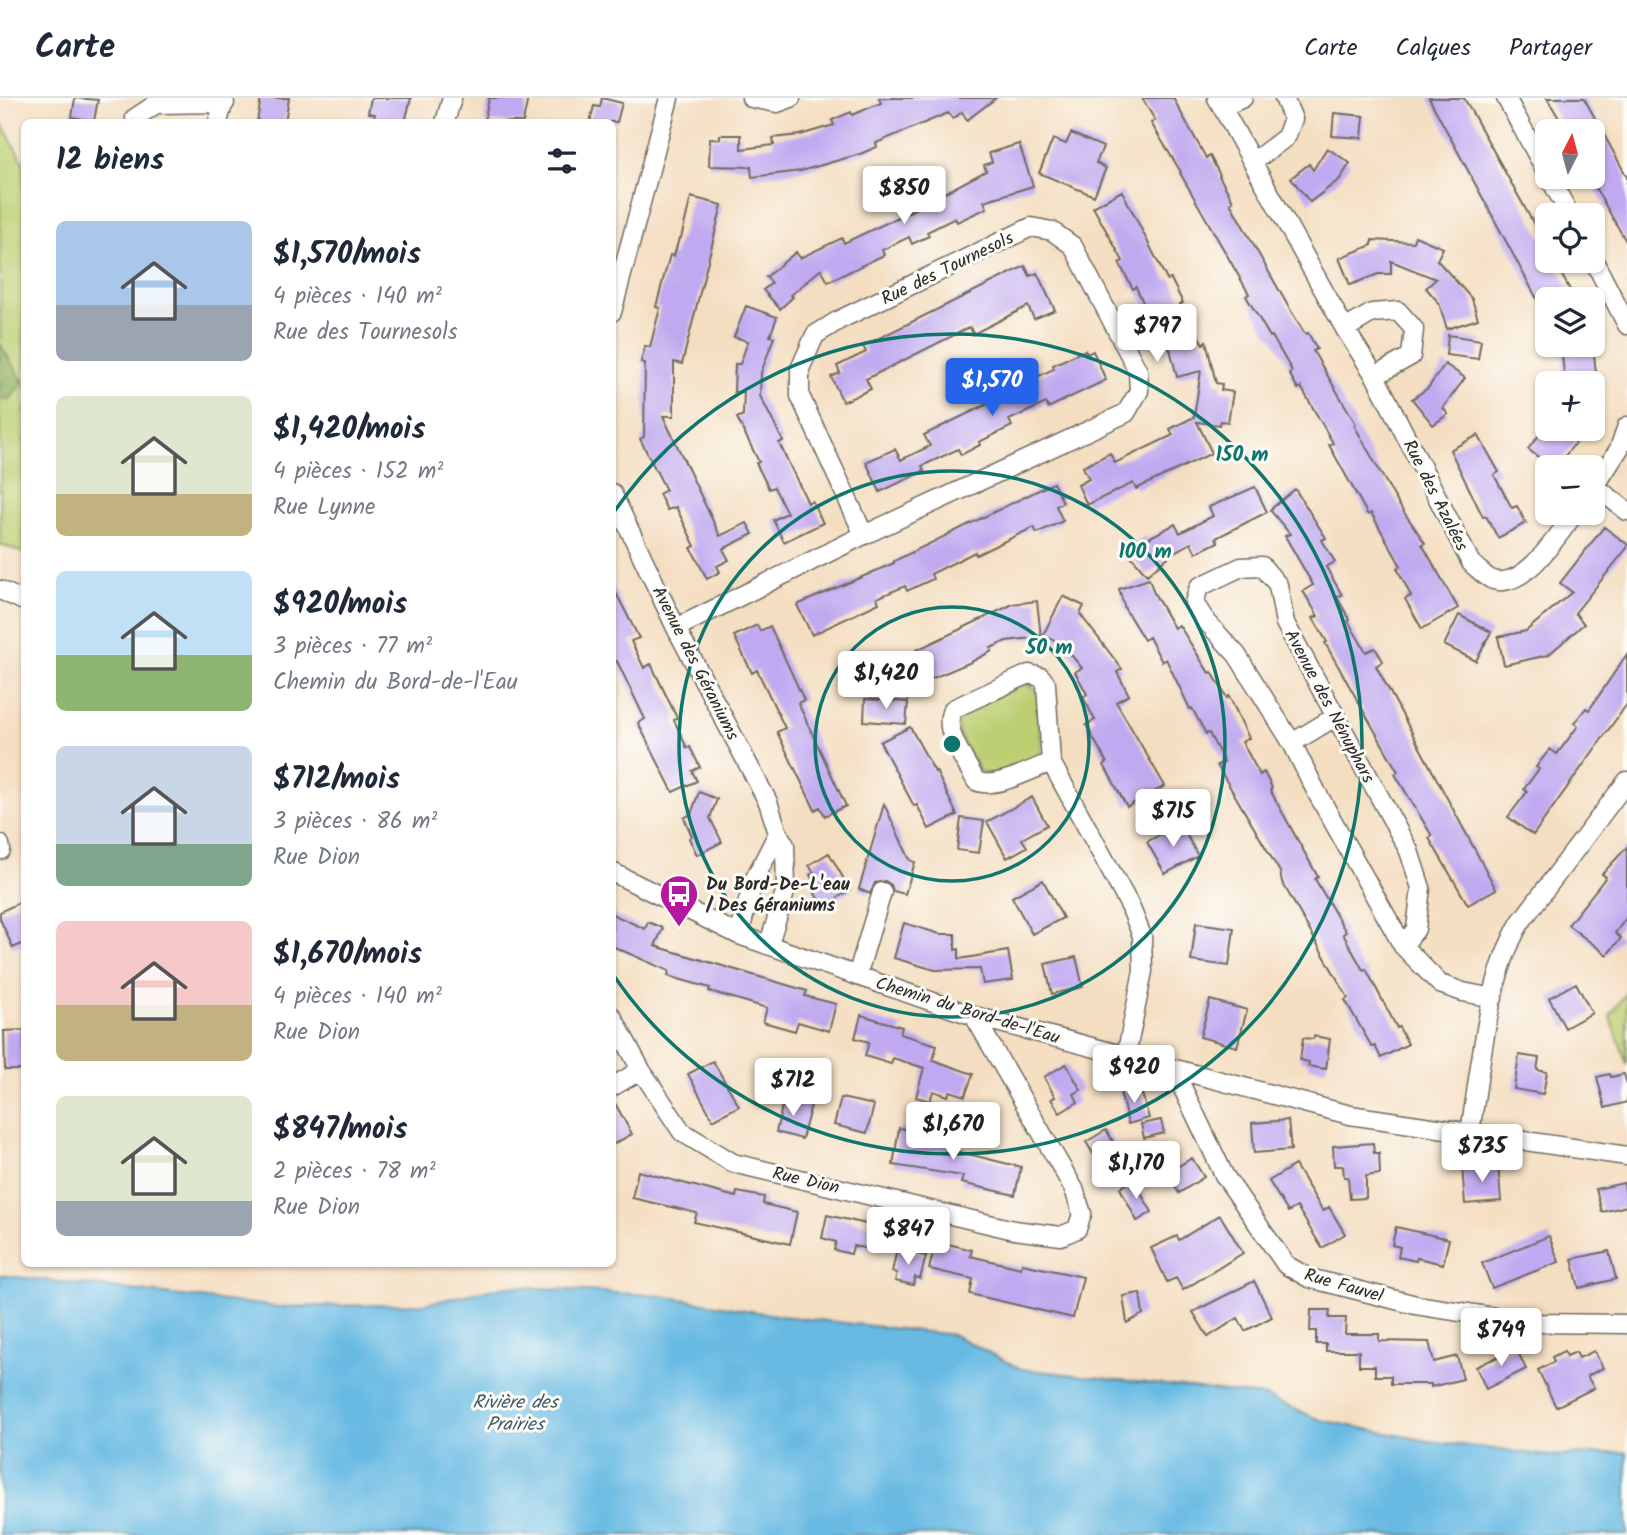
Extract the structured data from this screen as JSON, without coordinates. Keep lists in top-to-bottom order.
{
  "streets": {
    "street": [
      "Rue des Tournesols",
      "Rue des Azalées",
      "Avenue des Géraniums",
      "Avenue des Nénuphars",
      "Chemin du Bord-de-l'Eau",
      "Rue Dion",
      "Rue Fauvel"
    ]
  },
  "crossings": [
    ["Rue des Tournesols", "Avenue des Géraniums"],
    ["Avenue des Géraniums", "Chemin du Bord-de-l'Eau"],
    ["Chemin du Bord-de-l'Eau", "Rue Dion"],
    ["Chemin du Bord-de-l'Eau", "Rue Fauvel"]
  ],
  "water": ["Rivière des Prairies"],
  "places": {
    "bus stop": ["Du Bord-De-L'eau / Des Géraniums"]
  },
  "north": "top",
  "page": {
    "header": "Carte",
    "nav": ["Carte", "Calques", "Partager"],
    "map_buttons": ["+", "−"],
    "heading": "12 biens",
    "price": [
      "$850",
      "$797",
      "$1,570",
      "$1,420",
      "$715",
      "$920",
      "$712",
      "$1,670",
      "$735",
      "$1,170",
      "$847",
      "$749"
    ],
    "list": [
      {
        "name": "$1,570/mois",
        "note": "4 pièces · 140 m² · Rue des Tournesols"
      },
      {
        "name": "$1,420/mois",
        "note": "4 pièces · 152 m² · Rue Lynne"
      },
      {
        "name": "$920/mois",
        "note": "3 pièces · 77 m² · Chemin du Bord-de-l'Eau"
      },
      {
        "name": "$712/mois",
        "note": "3 pièces · 86 m² · Rue Dion"
      },
      {
        "name": "$1,670/mois",
        "note": "4 pièces · 140 m² · Rue Dion"
      },
      {
        "name": "$847/mois",
        "note": "2 pièces · 78 m² · Rue Dion"
      }
    ]
  },
  "rings": ["150 m", "100 m", "50 m"]
}
